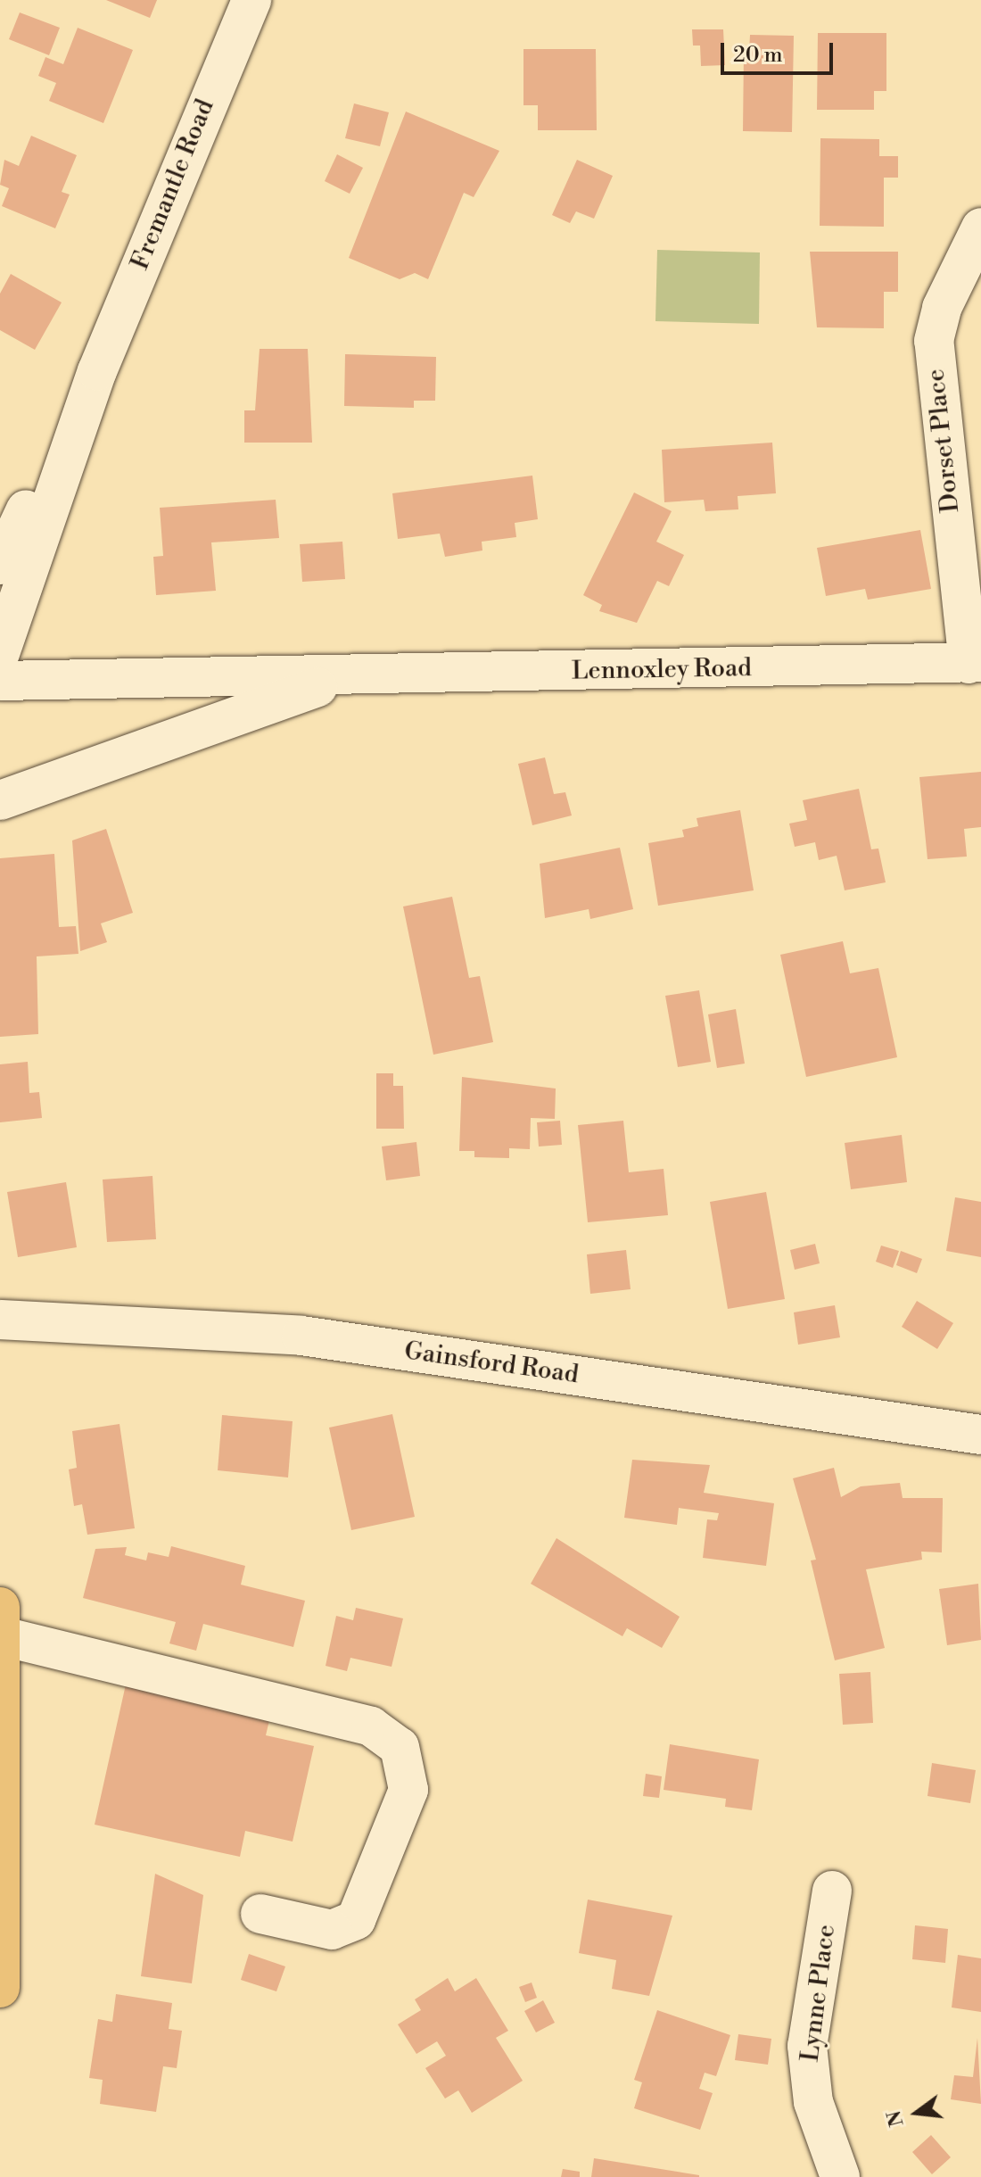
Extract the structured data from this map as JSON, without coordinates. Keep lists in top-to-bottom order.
{
  "streets": {
    "street": [
      "Fremantle Road",
      "Dorset Place",
      "Lennoxley Road",
      "Gainsford Road",
      "Lynne Place"
    ]
  },
  "crossings": [
    ["Dorset Place", "Lennoxley Road"]
  ],
  "scale_bar": "20 m",
  "north": "left"
}
